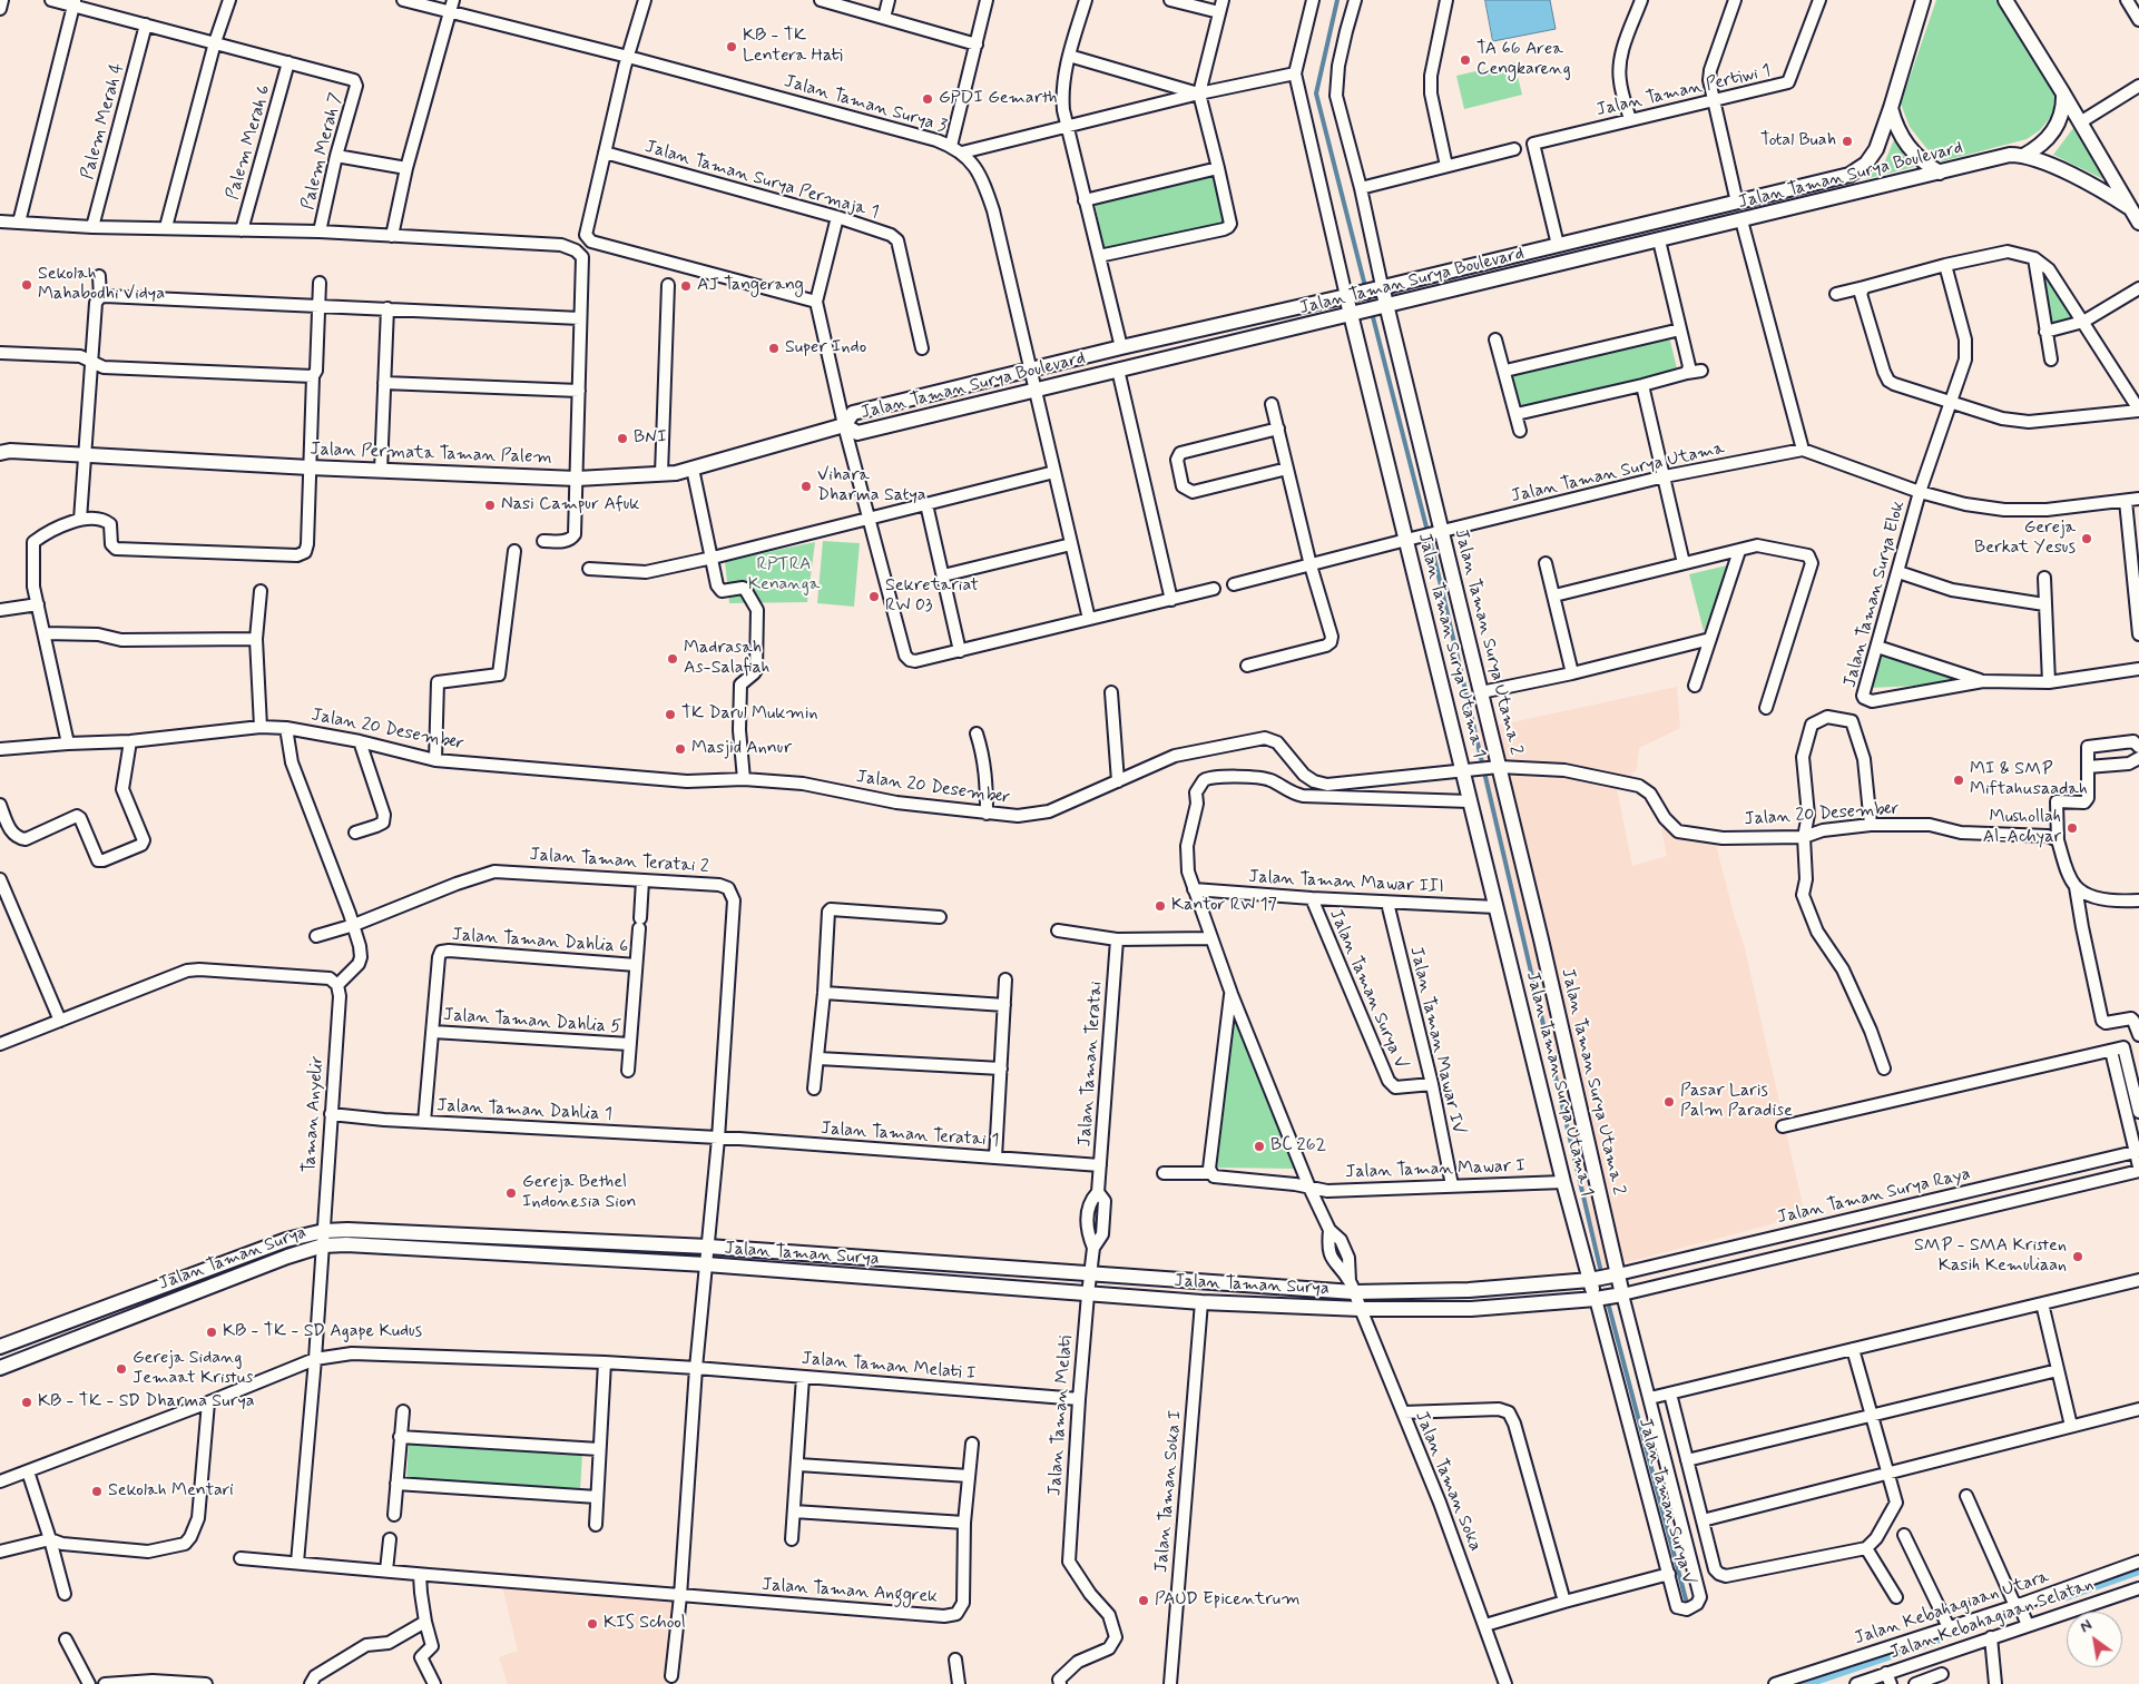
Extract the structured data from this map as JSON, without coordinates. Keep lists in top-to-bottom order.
{
  "streets": {
    "street": [
      "Jalan Taman Pertiwi 1",
      "Jalan Taman Surya 3",
      "Palem Merah 4",
      "Palem Merah 6",
      "Palem Merah 7",
      "Jalan Taman Surya Boulevard",
      "Jalan Taman Surya Permaja 1",
      "Jalan Permata Taman Palem",
      "Jalan Taman Surya Utama",
      "Jalan Taman Surya Elok",
      "Jalan Taman Surya Utama 2",
      "Jalan Taman Surya Utama 1",
      "Jalan 20 Desember",
      "Jalan Taman Teratai 2",
      "Jalan Taman Mawar III",
      "Jalan Taman Dahlia 6",
      "Jalan Taman Surya V",
      "Jalan Taman Dahlia 5",
      "Jalan Taman Mawar IV",
      "Jalan Taman Teratai",
      "Jalan Taman Dahlia 1",
      "Taman Anyelir",
      "Jalan Taman Teratai 1",
      "Jalan Taman Mawar I",
      "Jalan Taman Surya Raya",
      "Jalan Taman Surya",
      "Jalan Taman Melati I",
      "Jalan Taman Melati",
      "Jalan Taman Soka",
      "Jalan Taman Soka I",
      "Jalan Taman Anggrek",
      "Jalan Kebahagiaan Utara",
      "Jalan Kebahagiaan Selatan"
    ]
  },
  "crossings": [
    ["Jalan Taman Pertiwi 1", "Jalan Taman Surya Boulevard"],
    ["Jalan Taman Surya 3", "Jalan Taman Surya Boulevard"],
    ["Palem Merah 6", "Palem Merah 7"],
    ["Jalan Taman Surya Boulevard", "Jalan Permata Taman Palem"],
    ["Jalan Taman Surya Boulevard", "Jalan Taman Surya Utama 2"],
    ["Jalan Taman Surya Boulevard", "Jalan Taman Surya Utama 1"],
    ["Jalan Taman Surya Utama", "Jalan Taman Surya Utama 2"],
    ["Jalan Taman Surya Utama", "Jalan Taman Surya Utama 1"],
    ["Jalan Taman Surya Utama 2", "Jalan 20 Desember"],
    ["Jalan Taman Surya Utama 2", "Jalan Taman Surya V"],
    ["Jalan Taman Surya Utama 2", "Jalan Taman Surya Raya"],
    ["Jalan Taman Surya Utama 2", "Jalan Taman Surya"],
    ["Jalan Taman Surya Utama 1", "Jalan 20 Desember"],
    ["Jalan Taman Surya Utama 1", "Jalan Taman Mawar III"],
    ["Jalan Taman Surya Utama 1", "Jalan Taman Surya V"],
    ["Jalan Taman Surya Utama 1", "Jalan Taman Mawar I"],
    ["Jalan Taman Surya Utama 1", "Jalan Taman Surya"],
    ["Jalan Taman Teratai 2", "Jalan Taman Dahlia 1"],
    ["Jalan Taman Teratai 2", "Jalan Taman Teratai 1"],
    ["Jalan Taman Mawar III", "Jalan Taman Surya V"],
    ["Jalan Taman Mawar III", "Jalan Taman Mawar IV"],
    ["Jalan Taman Dahlia 6", "Jalan Taman Dahlia 5"],
    ["Jalan Taman Surya V", "Jalan Taman Mawar IV"],
    ["Jalan Taman Surya V", "Jalan Taman Surya Raya"],
    ["Jalan Taman Surya V", "Jalan Taman Surya"],
    ["Jalan Taman Mawar IV", "Jalan Taman Mawar I"],
    ["Jalan Taman Teratai", "Jalan Taman Teratai 1"],
    ["Jalan Taman Teratai", "Jalan Taman Surya"],
    ["Jalan Taman Teratai", "Jalan Taman Melati"],
    ["Jalan Taman Dahlia 1", "Taman Anyelir"],
    ["Jalan Taman Dahlia 1", "Jalan Taman Teratai 1"],
    ["Taman Anyelir", "Jalan Taman Surya"],
    ["Taman Anyelir", "Jalan Taman Anggrek"],
    ["Jalan Taman Mawar I", "Jalan Taman Soka"],
    ["Jalan Taman Surya Raya", "Jalan Taman Surya"],
    ["Jalan Taman Surya", "Jalan Taman Melati"],
    ["Jalan Taman Surya", "Jalan Taman Soka"],
    ["Jalan Taman Surya", "Jalan Taman Soka I"],
    ["Jalan Taman Melati I", "Jalan Taman Melati"]
  ],
  "parks": ["RPTRA Kenanga"],
  "places": [
    "KB - TK Lentera Hati",
    "TA 66 Area Cengkareng",
    "GPDI Gemarth",
    "Total Buah",
    "Sekolah Mahabodhi Vidya",
    "AJ Tangerang",
    "Super Indo",
    "BNI",
    "Vihara Dharma Satya",
    "Nasi Campur Afuk",
    "Gereja Berkat Yesus",
    "Sekretariat RW 03",
    "Madrasah As-Salafiah",
    "TK Darul Mukmin",
    "Masjid Annur",
    "MI & SMP Miftahusaadah",
    "Mushollah Al-Achyar",
    "Kantor RW 17",
    "Pasar Laris Palm Paradise",
    "BC 262",
    "Gereja Bethel Indonesia Sion",
    "SMP - SMA Kristen Kasih Kemuliaan",
    "KB - TK - SD Agape Kudus",
    "Gereja Sidang Jemaat Kristus",
    "KB - TK - SD Dharma Surya",
    "Sekolah Mentari",
    "PAUD Epicentrum",
    "KIS School"
  ],
  "north": "top left"
}
